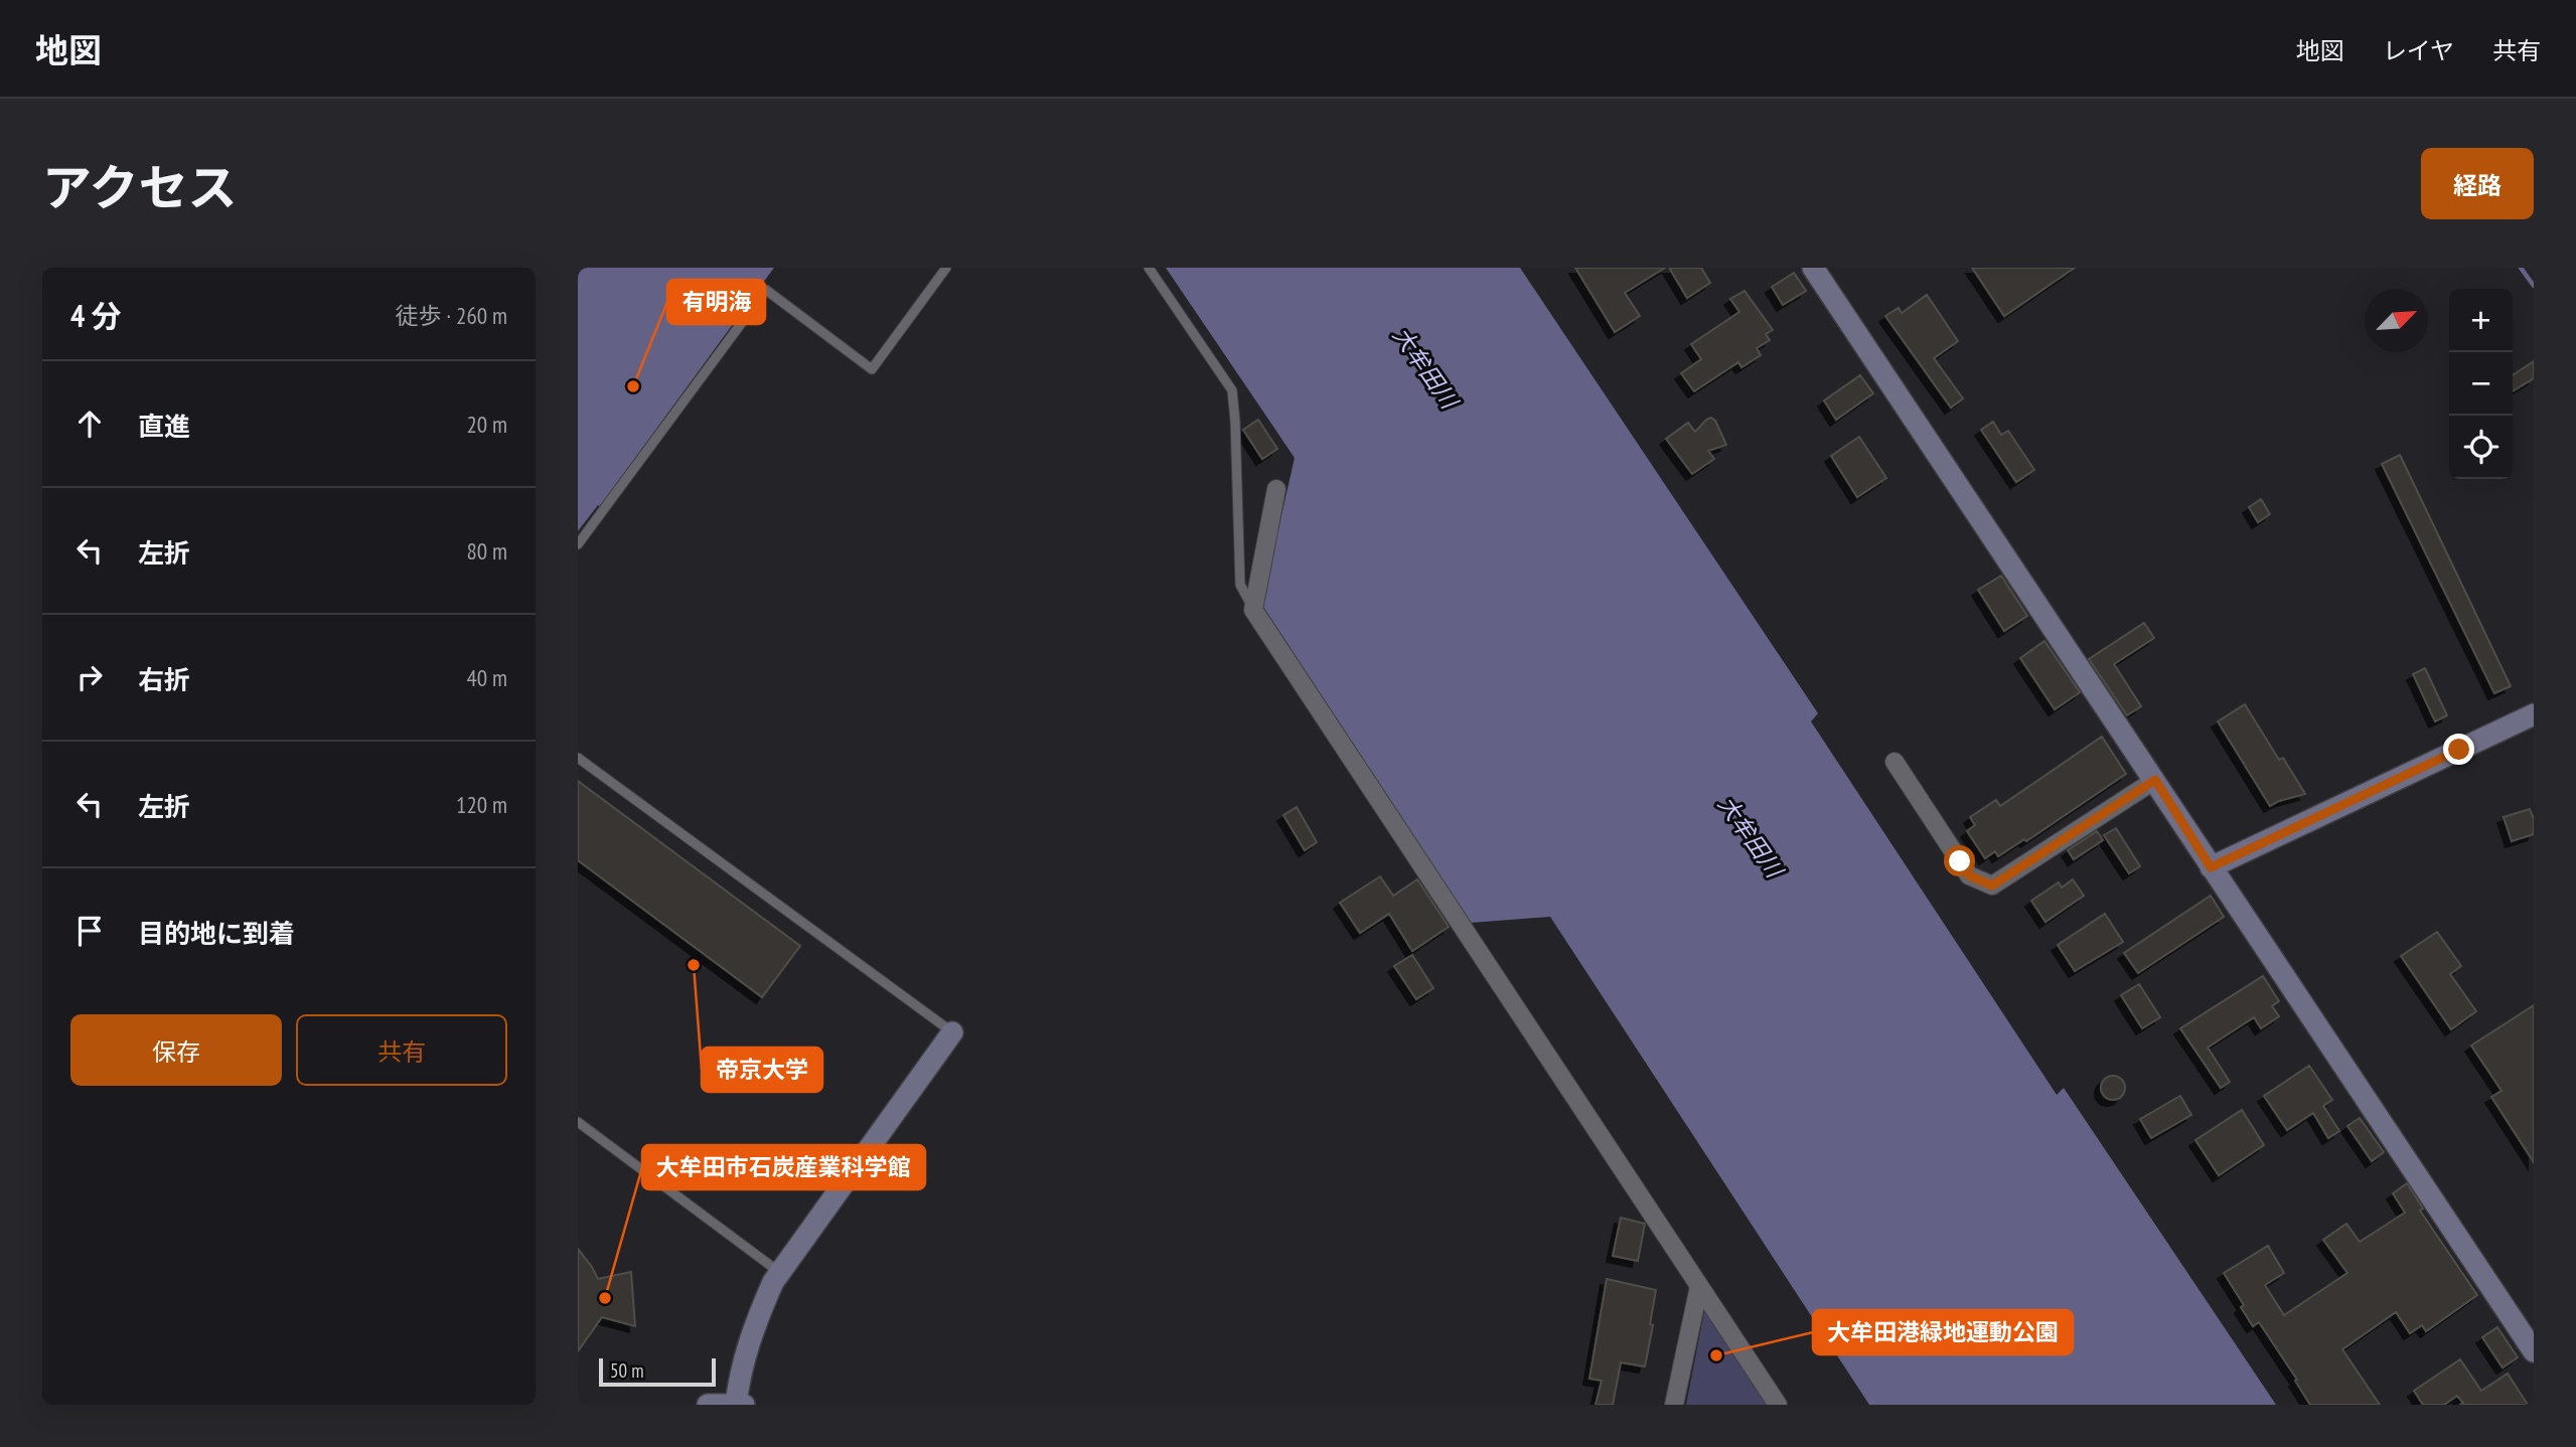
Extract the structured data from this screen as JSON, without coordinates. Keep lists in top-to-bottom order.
{
  "water": ["大牟田川"],
  "places": [
    "有明海",
    "帝京大学",
    "大牟田市石炭産業科学館",
    "大牟田港緑地運動公園"
  ],
  "scale_bar": "50 m",
  "north": "top right",
  "page": {
    "header": "地図",
    "nav": ["地図", "レイヤ", "共有"],
    "title": "アクセス",
    "buttons": [
      "経路",
      ["保存", "共有"]
    ],
    "heading": ["4 分", "徒歩 · 260 m"],
    "map_buttons": ["+", "−"],
    "list": [
      ["直進", "20 m"],
      ["左折", "80 m"],
      ["右折", "40 m"],
      ["左折", "120 m"],
      "目的地に到着"
    ],
    "scale": "50 m"
  }
}
